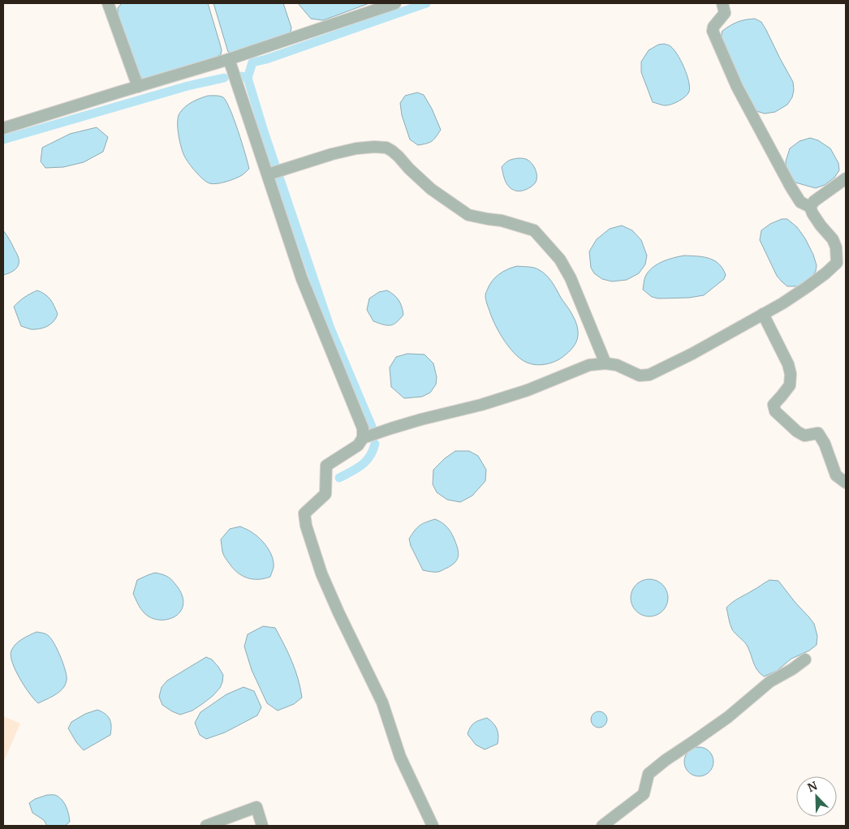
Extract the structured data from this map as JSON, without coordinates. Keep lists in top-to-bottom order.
{
  "north": "top left"
}
